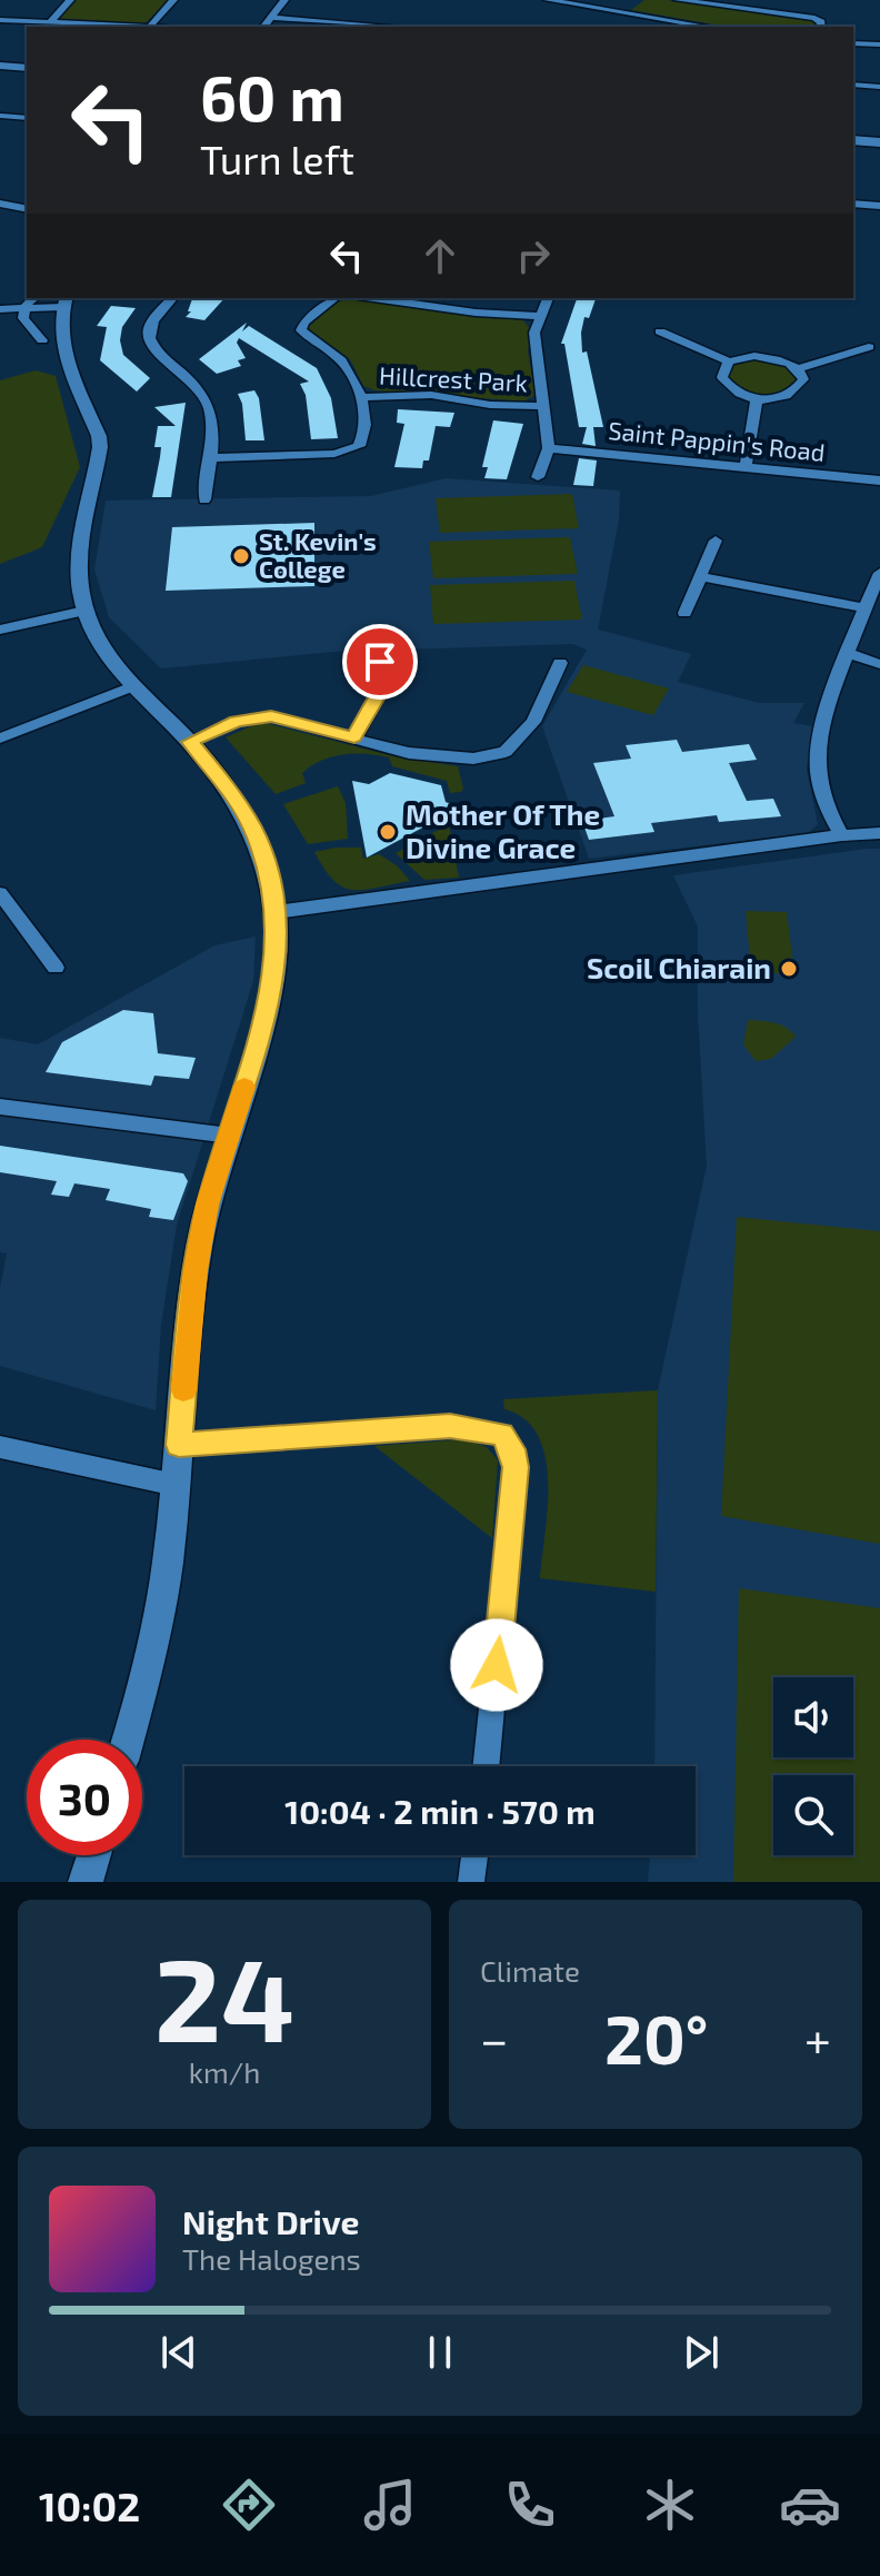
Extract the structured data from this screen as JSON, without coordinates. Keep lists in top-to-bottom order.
{
  "streets": {
    "street": ["Hillcrest Park", "Saint Pappin's Road"]
  },
  "crossings": [
    ["Hillcrest Park", "Saint Pappin's Road"]
  ],
  "places": ["St. Kevin's College", "Mother Of The Divine Grace", "Scoil Chiarain"],
  "page": {
    "turn": ["60 m", "Turn left"],
    "limit": "30",
    "trip": "10:04 · 2 min · 570 m",
    "tile": [
      ["24", "km/h"],
      "Climate"
    ],
    "heat": ["−", "20°", "+"],
    "song": ["Night Drive", "The Halogens"],
    "tabs": "10:02"
  }
}
